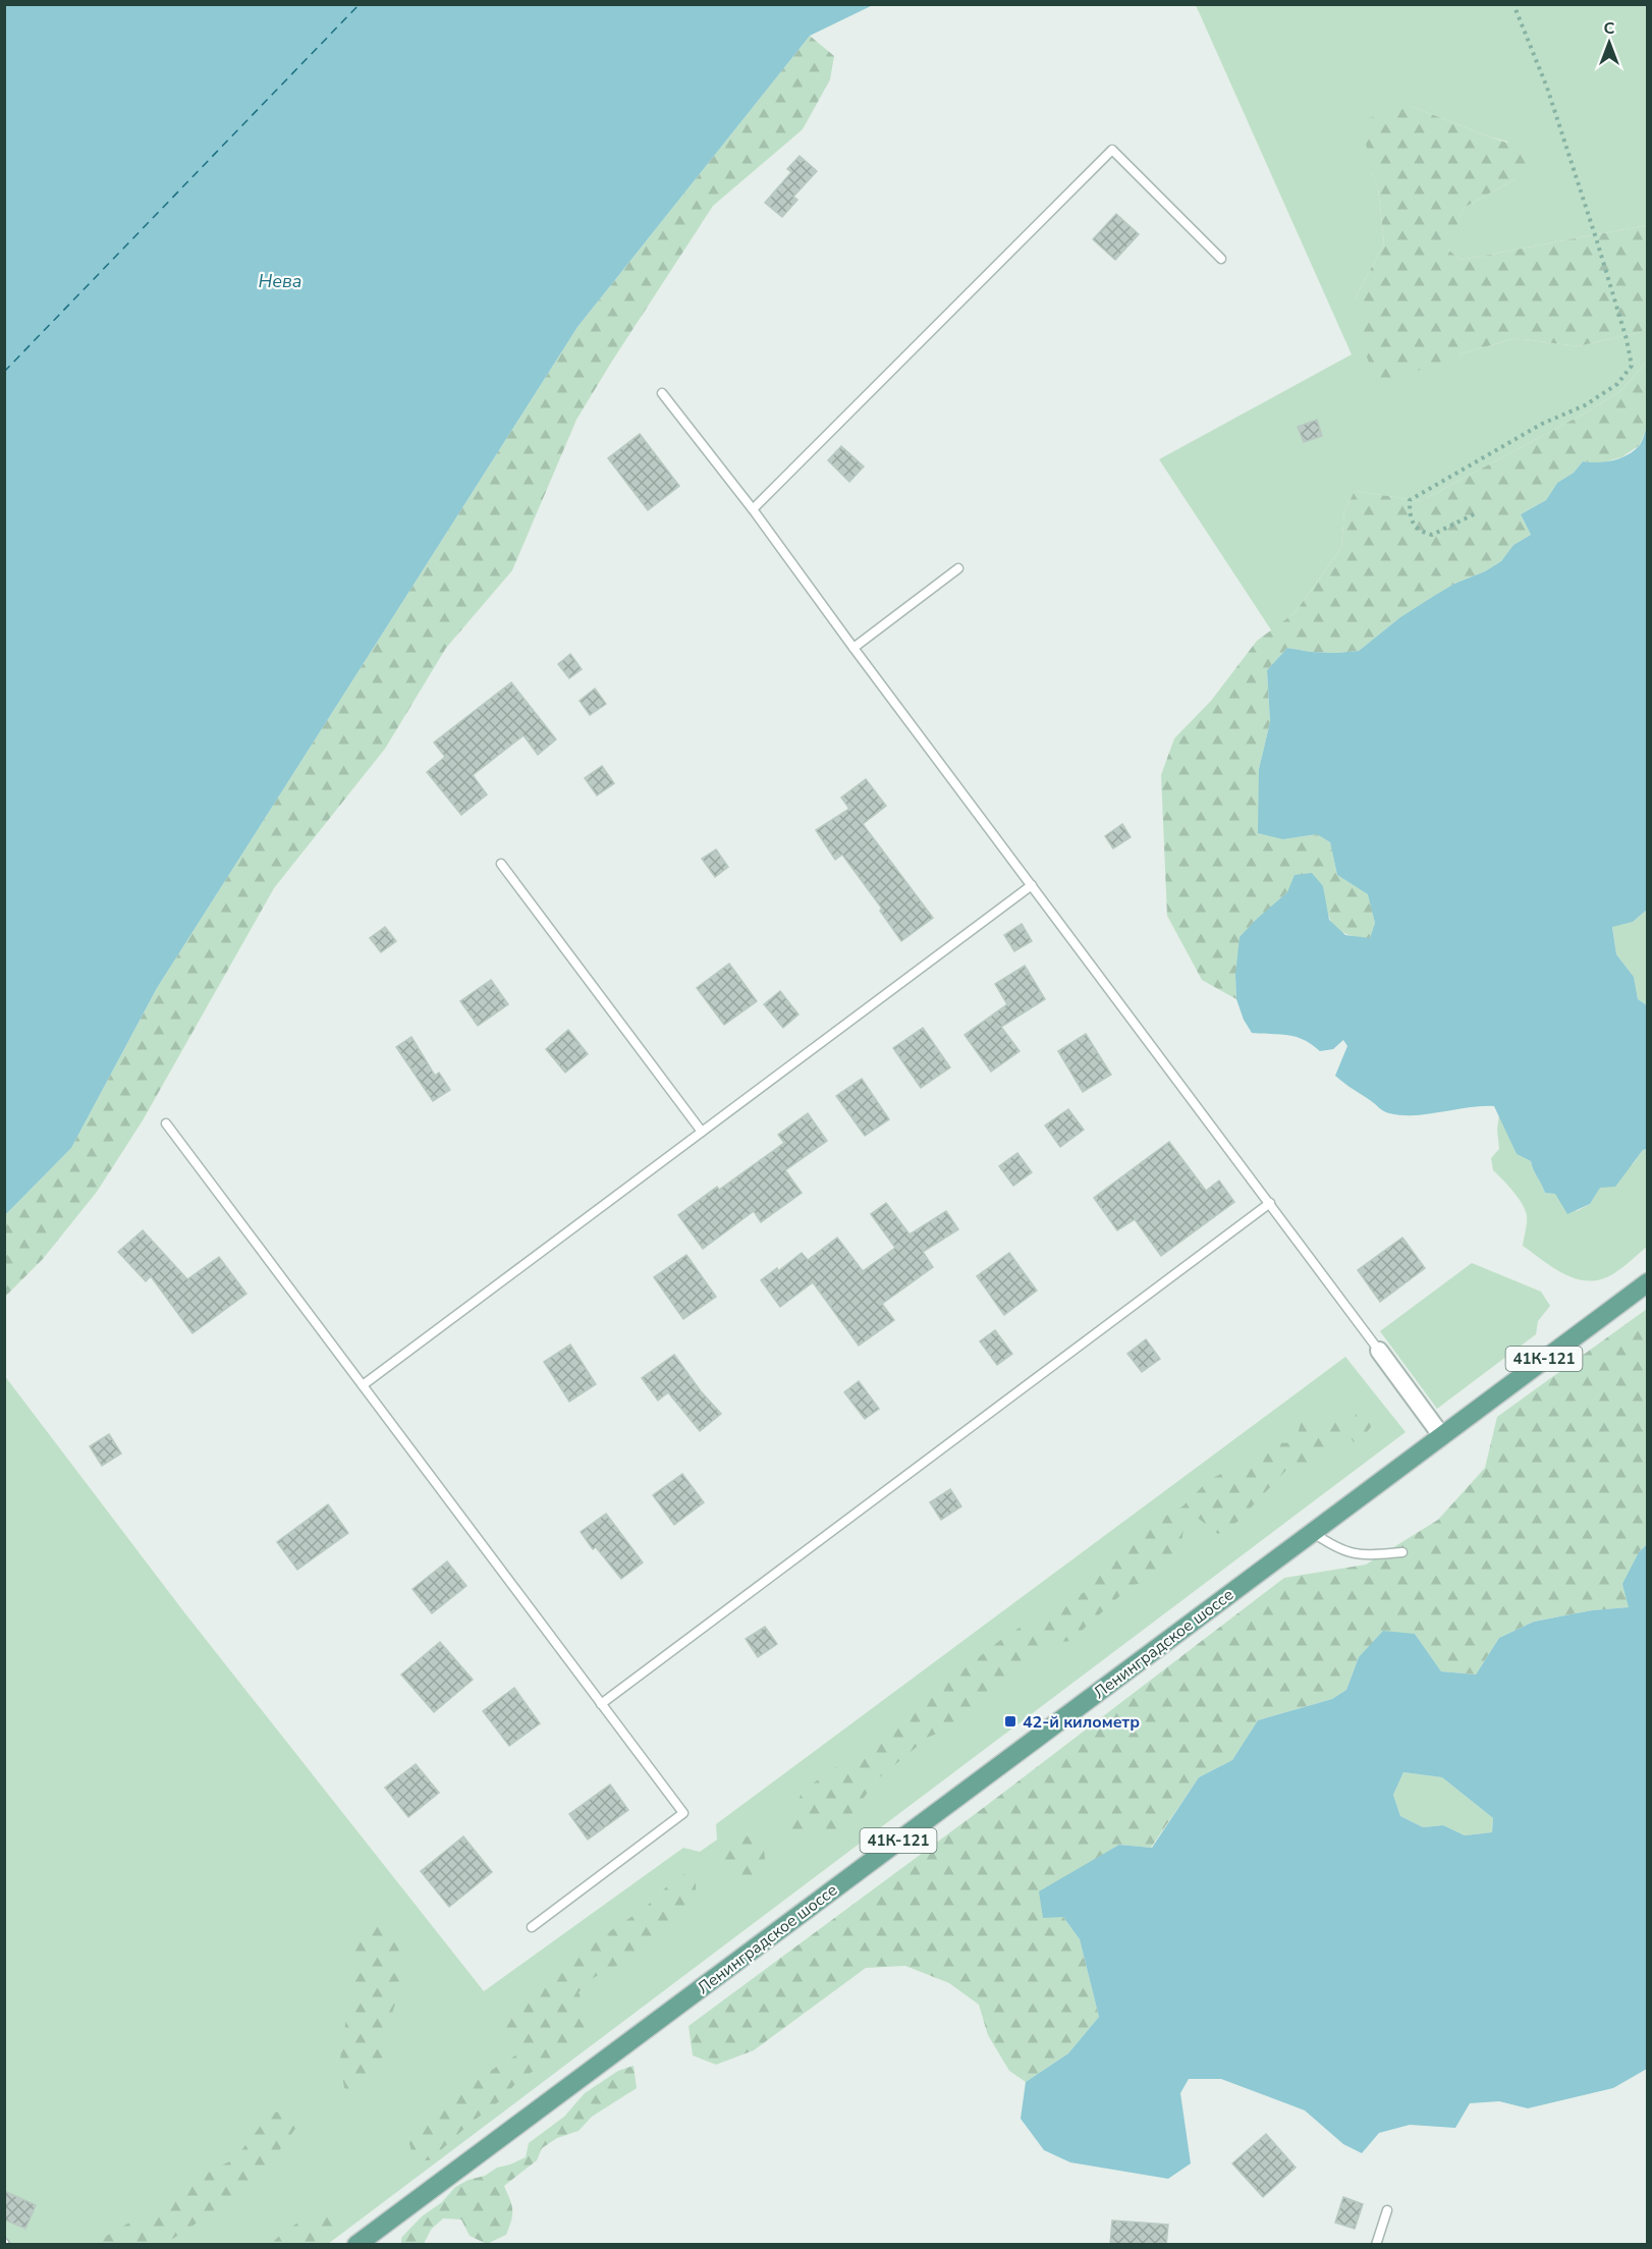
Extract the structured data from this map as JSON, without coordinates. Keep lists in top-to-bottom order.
{
  "streets": {
    "main road": ["41К-121", "Ленинградское шоссе"]
  },
  "water": ["Нева"],
  "places": {
    "transit": ["42-й километр"]
  },
  "north": "top"
}
